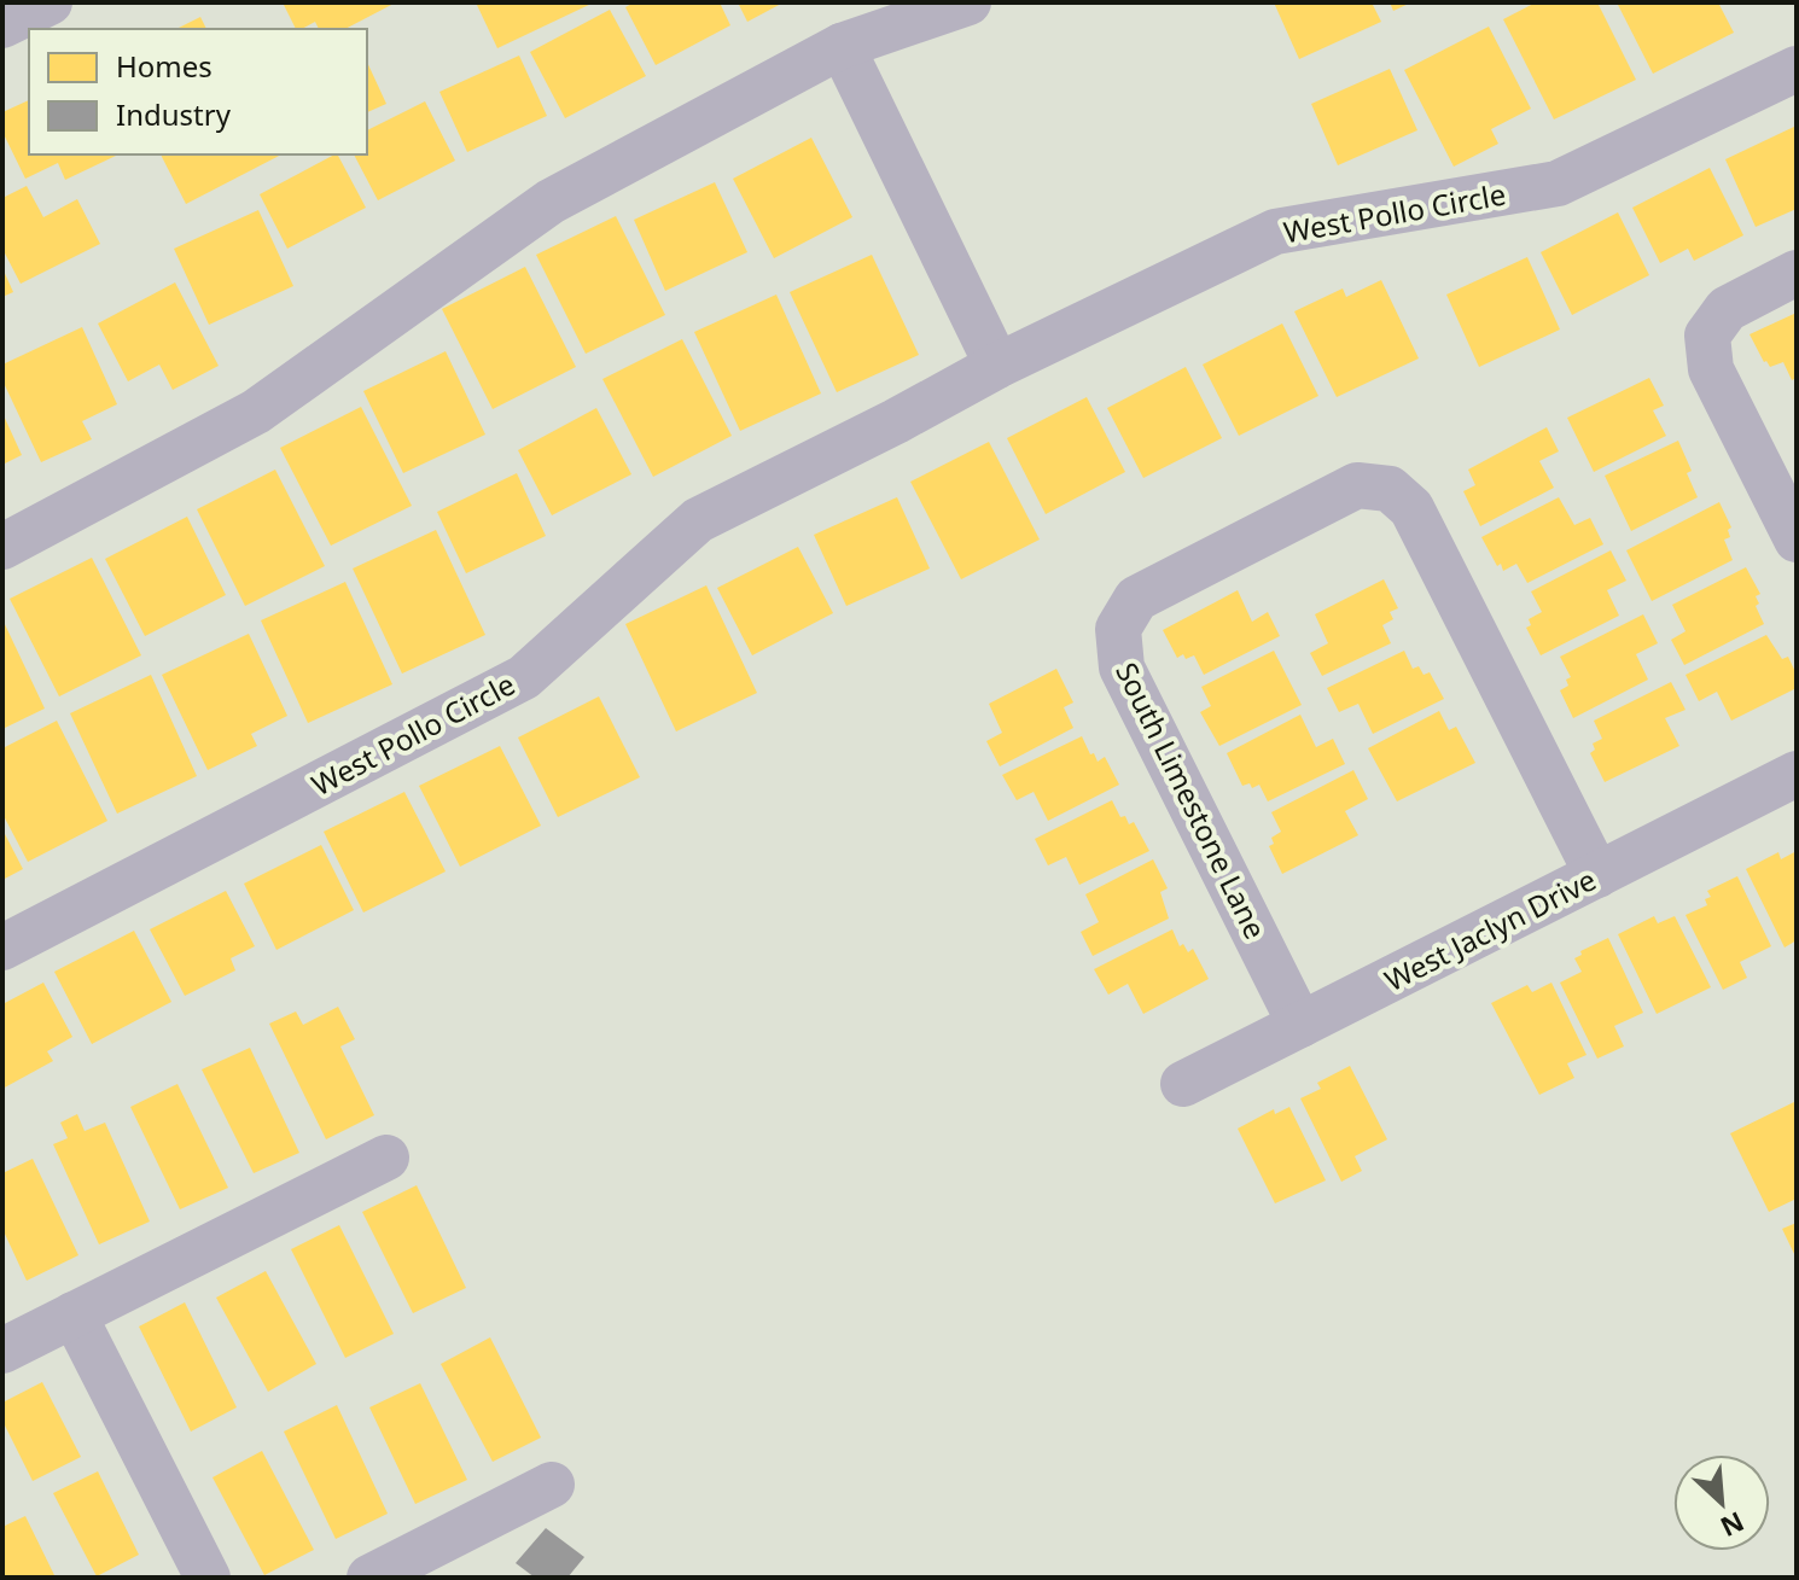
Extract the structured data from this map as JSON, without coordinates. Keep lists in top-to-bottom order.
{
  "streets": {
    "street": ["West Pollo Circle", "South Limestone Lane", "West Jaclyn Drive"]
  },
  "crossings": [
    ["South Limestone Lane", "West Jaclyn Drive"]
  ],
  "legend": ["Homes", "Industry"],
  "north": "bottom right"
}
